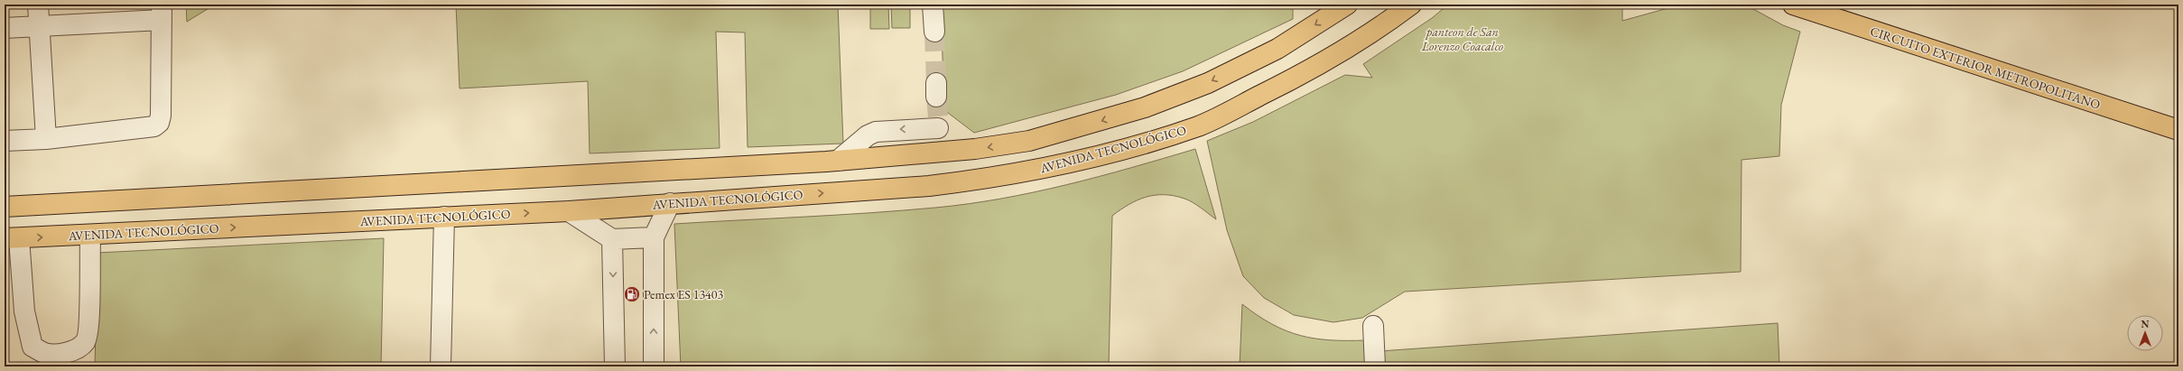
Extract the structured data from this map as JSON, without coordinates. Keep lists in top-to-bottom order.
{
  "streets": {
    "main road": ["CIRCUITO EXTERIOR METROPOLITANO", "AVENIDA TECNOLÓGICO"]
  },
  "parks": ["panteon de San Lorenzo Coacalco"],
  "places": {
    "fuel station": ["Pemex ES 13403"]
  },
  "north": "top"
}
